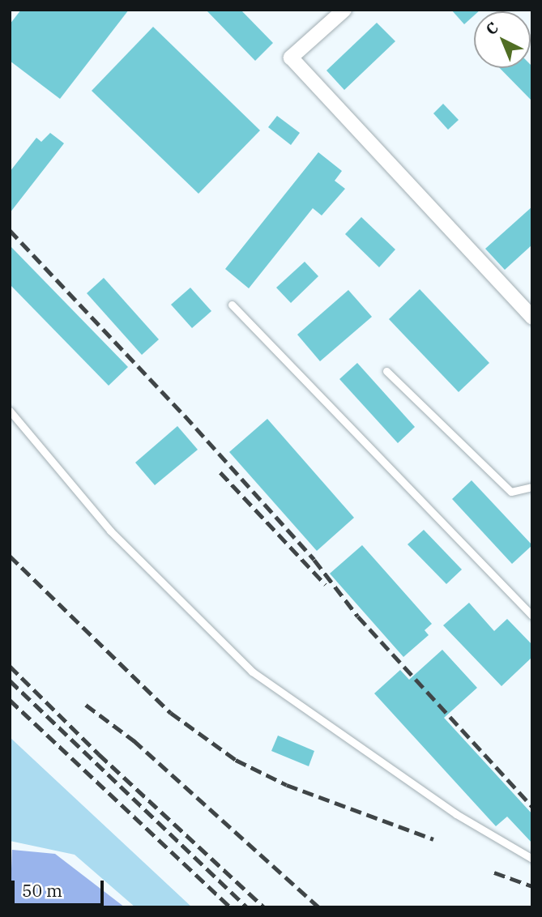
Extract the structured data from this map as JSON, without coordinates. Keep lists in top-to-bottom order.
{
  "scale_bar": "50 m",
  "north": "top left"
}
